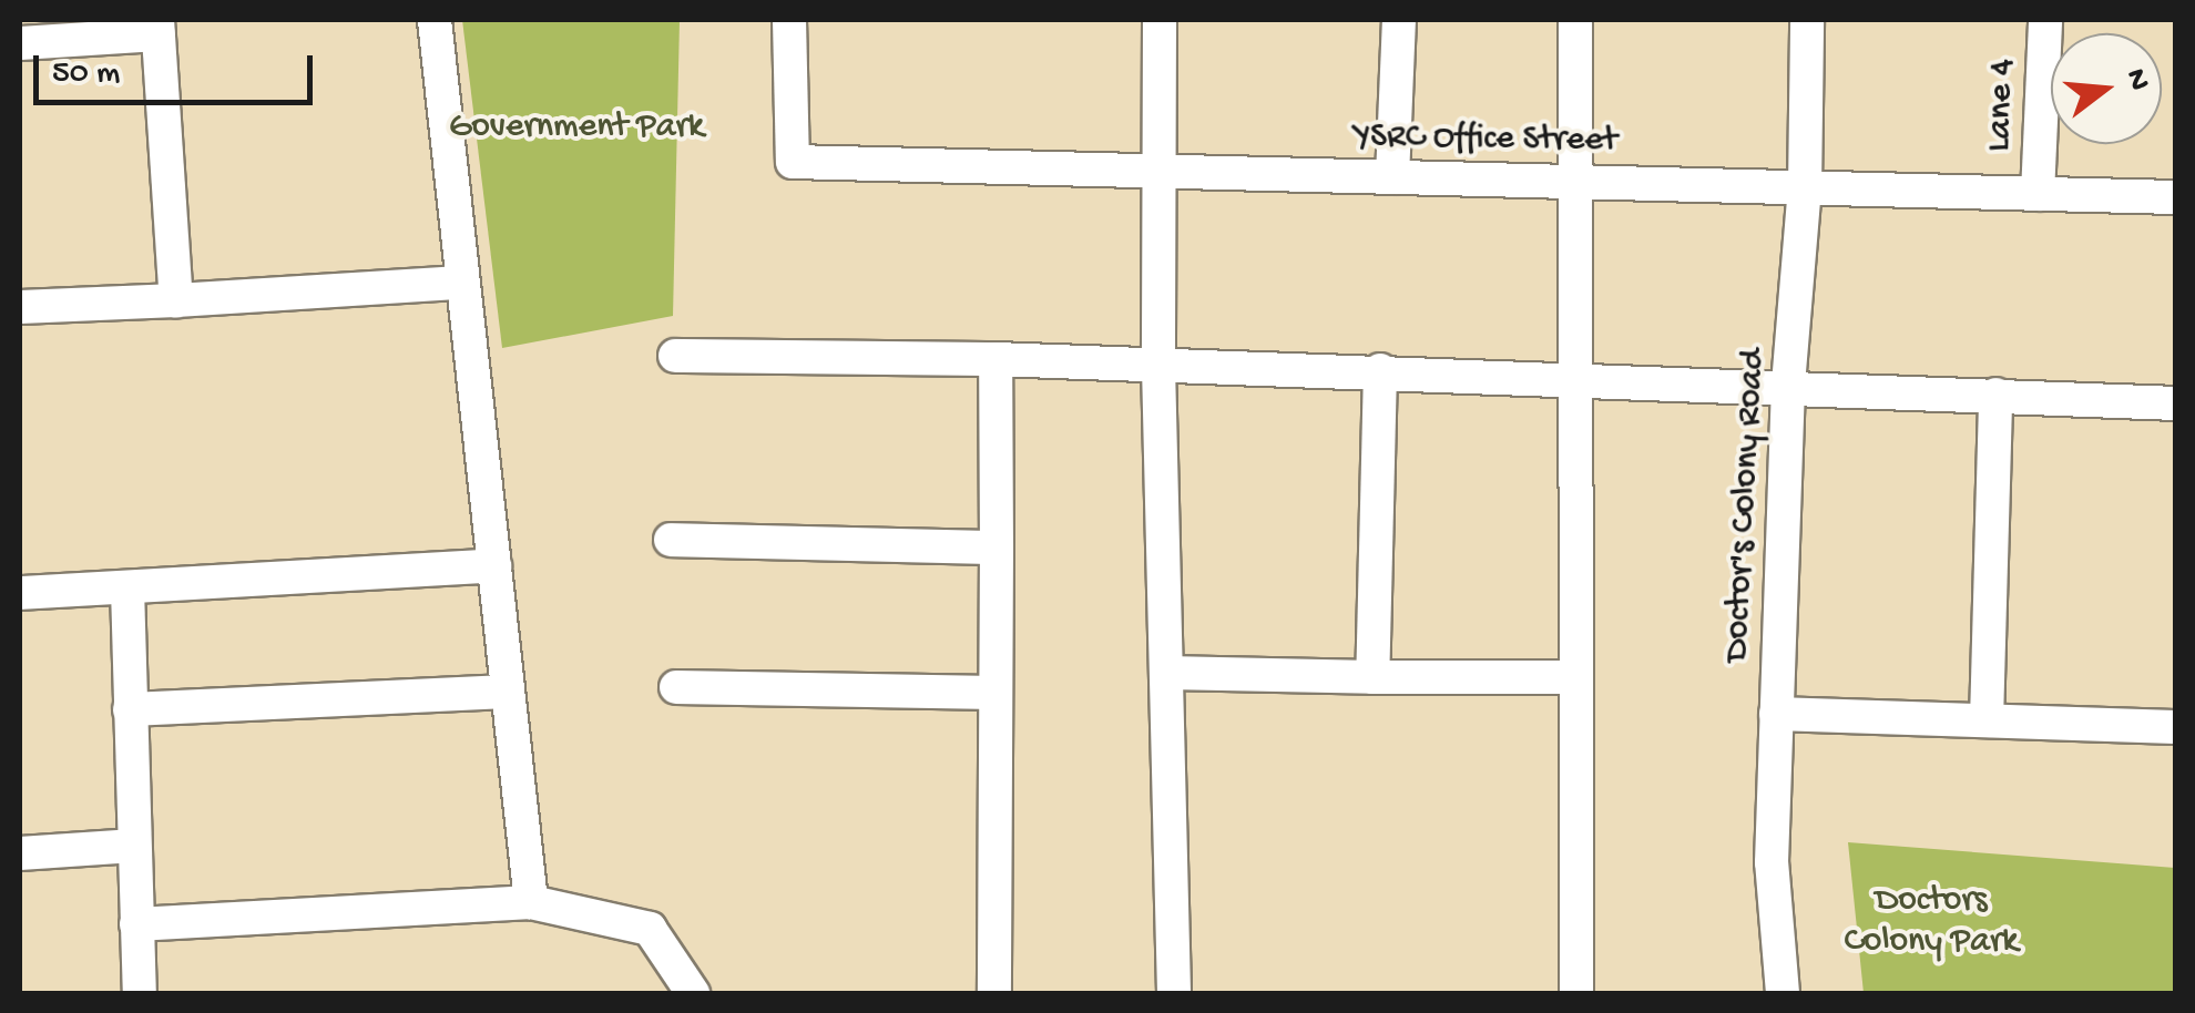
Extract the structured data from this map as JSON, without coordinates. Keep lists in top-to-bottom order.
{
  "streets": {
    "street": ["Lane 4", "YSRC Office Street", "Doctor's Colony Road"]
  },
  "crossings": [
    ["Lane 4", "YSRC Office Street"],
    ["YSRC Office Street", "Doctor's Colony Road"]
  ],
  "parks": ["Government Park", "Doctors Colony Park"],
  "scale_bar": "50 m",
  "north": "right"
}
